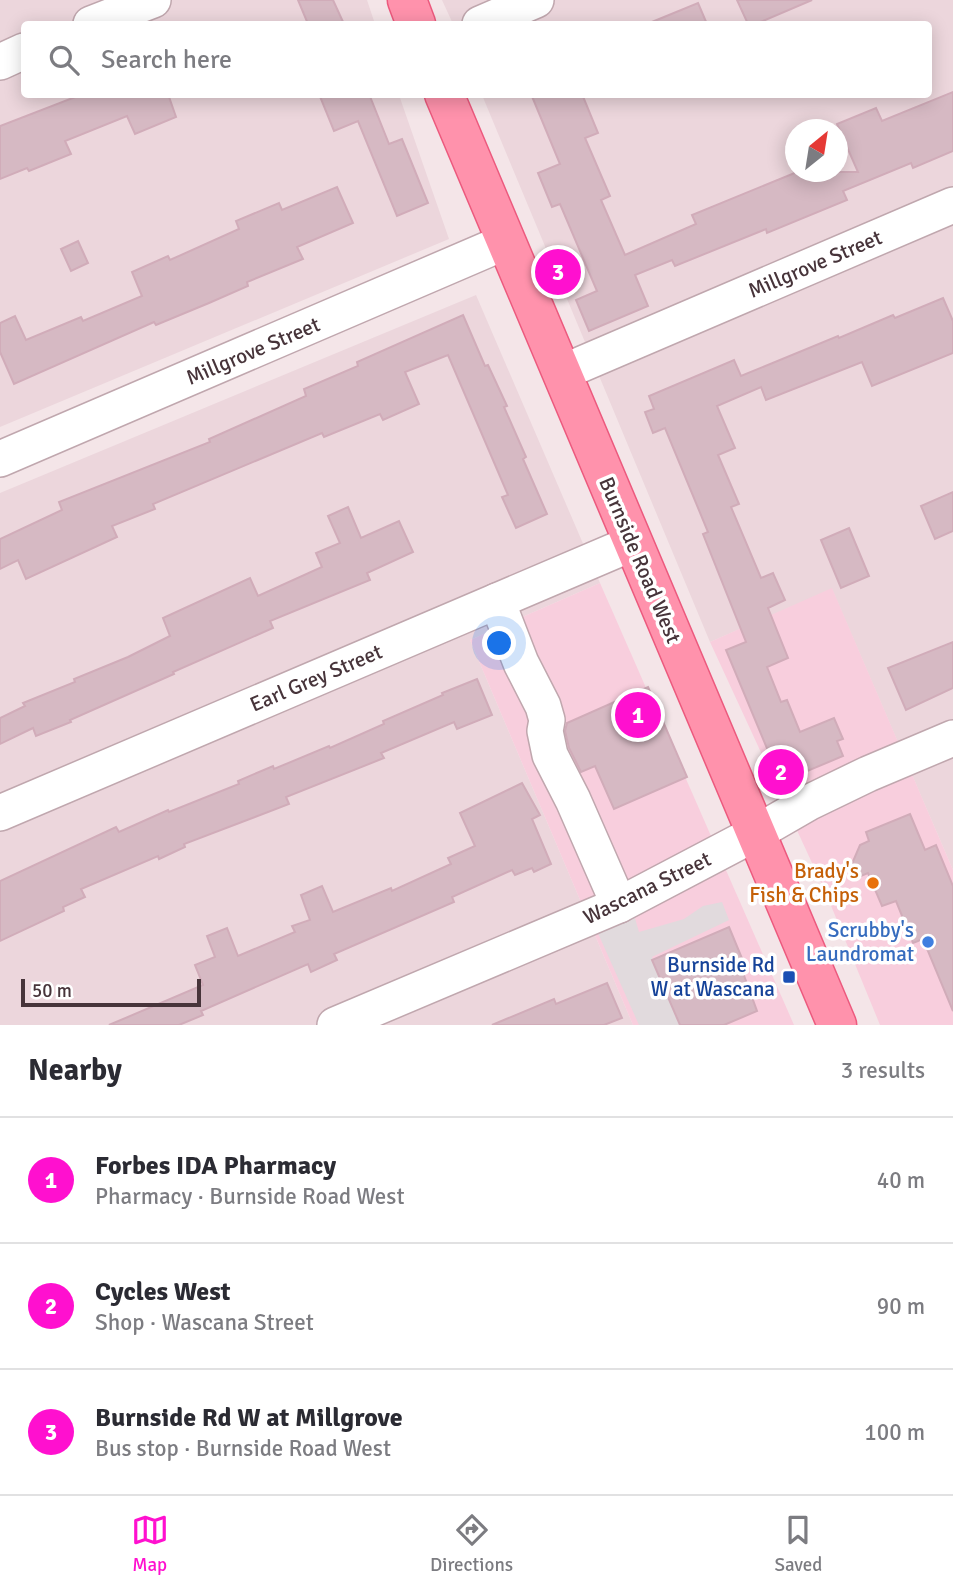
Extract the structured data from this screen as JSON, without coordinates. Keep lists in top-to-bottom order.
{
  "streets": {
    "main road": ["Burnside Road West"],
    "street": ["Millgrove Street", "Earl Grey Street", "Wascana Street"]
  },
  "crossings": [
    ["Millgrove Street", "Burnside Road West"],
    ["Burnside Road West", "Earl Grey Street"],
    ["Burnside Road West", "Wascana Street"]
  ],
  "places": {
    "other": ["Brady's Fish & Chips", "Scrubby's Laundromat"],
    "transit": ["Burnside Rd W at Wascana"]
  },
  "scale_bar": "50 m",
  "north": "top right",
  "page": {
    "search": "Search here",
    "pins": ["3", "1", "2"],
    "scale": "50 m",
    "heading": ["Nearby", "3 results"],
    "list": [
      {
        "mark": "1",
        "name": "Forbes IDA Pharmacy",
        "note": "Pharmacy · Burnside Road West",
        "value": "40 m"
      },
      {
        "mark": "2",
        "name": "Cycles West",
        "note": "Shop · Wascana Street",
        "value": "90 m"
      },
      {
        "mark": "3",
        "name": "Burnside Rd W at Millgrove",
        "note": "Bus stop · Burnside Road West",
        "value": "100 m"
      }
    ],
    "nav": ["Map", "Directions", "Saved"]
  }
}
